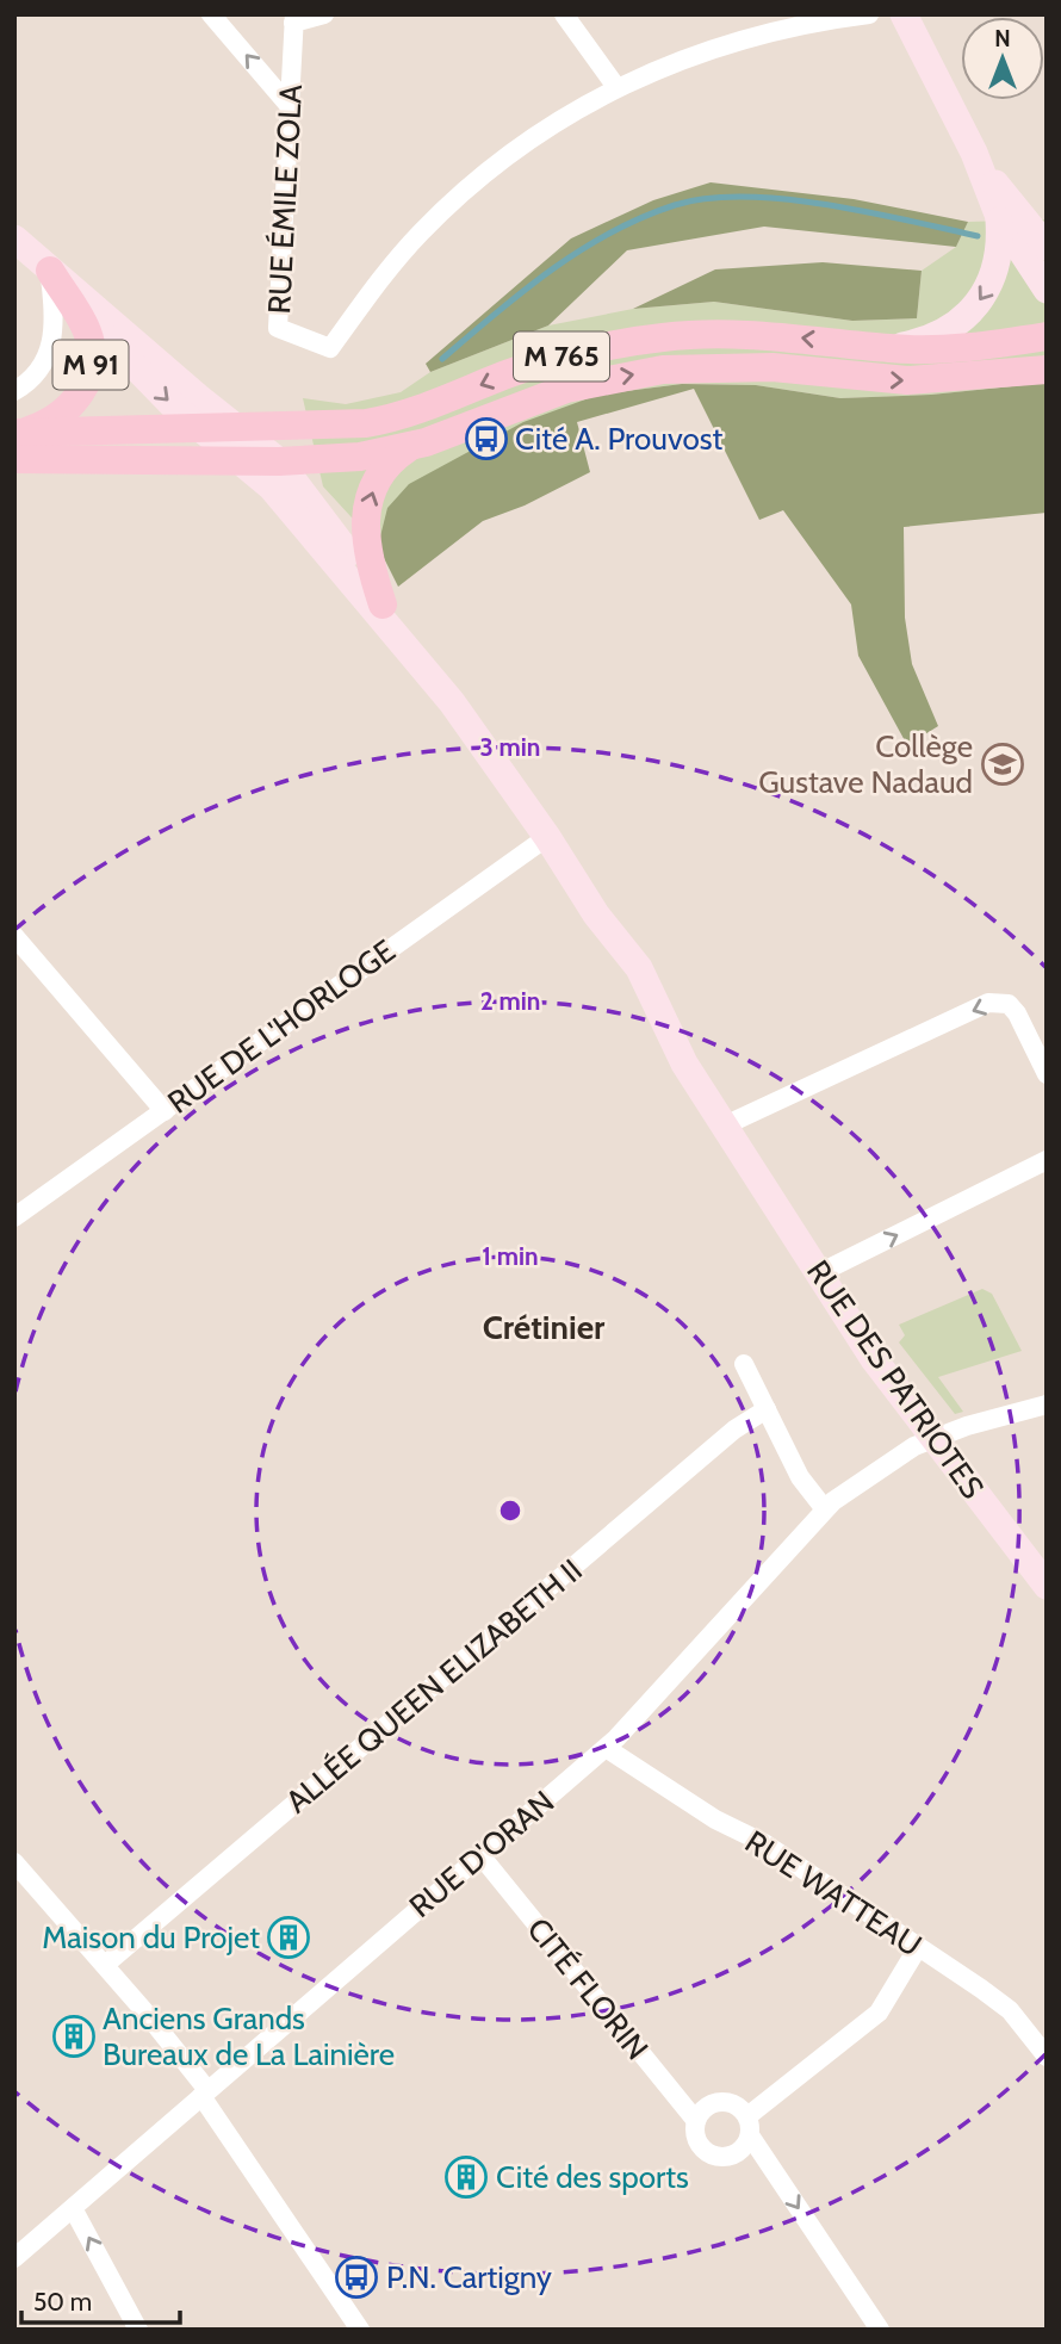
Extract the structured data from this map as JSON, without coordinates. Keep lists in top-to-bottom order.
{
  "streets": {
    "main road": ["M 765", "M 91"],
    "street": [
      "RUE ÉMILE ZOLA",
      "RUE DE L'HORLOGE",
      "RUE DES PATRIOTES",
      "ALLÉE QUEEN ELIZABETH II",
      "RUE D'ORAN",
      "RUE WATTEAU",
      "CITÉ FLORIN"
    ]
  },
  "crossings": [
    ["M 765", "M 91"],
    ["M 765", "RUE DES PATRIOTES"],
    ["M 91", "RUE DES PATRIOTES"],
    ["RUE DE L'HORLOGE", "RUE DES PATRIOTES"],
    ["RUE DES PATRIOTES", "RUE D'ORAN"],
    ["RUE D'ORAN", "RUE WATTEAU"],
    ["RUE D'ORAN", "CITÉ FLORIN"]
  ],
  "districts": ["Crétinier"],
  "places": {
    "bus stop": ["Cité A. Prouvost", "P.N. Cartigny"],
    "school or university": ["Collège Gustave Nadaud"],
    "building": ["Maison du Projet", "Anciens Grands Bureaux de La Lainière", "Cité des sports"]
  },
  "scale_bar": "50 m",
  "north": "top",
  "rings": ["3 min", "2 min", "1 min"]
}
